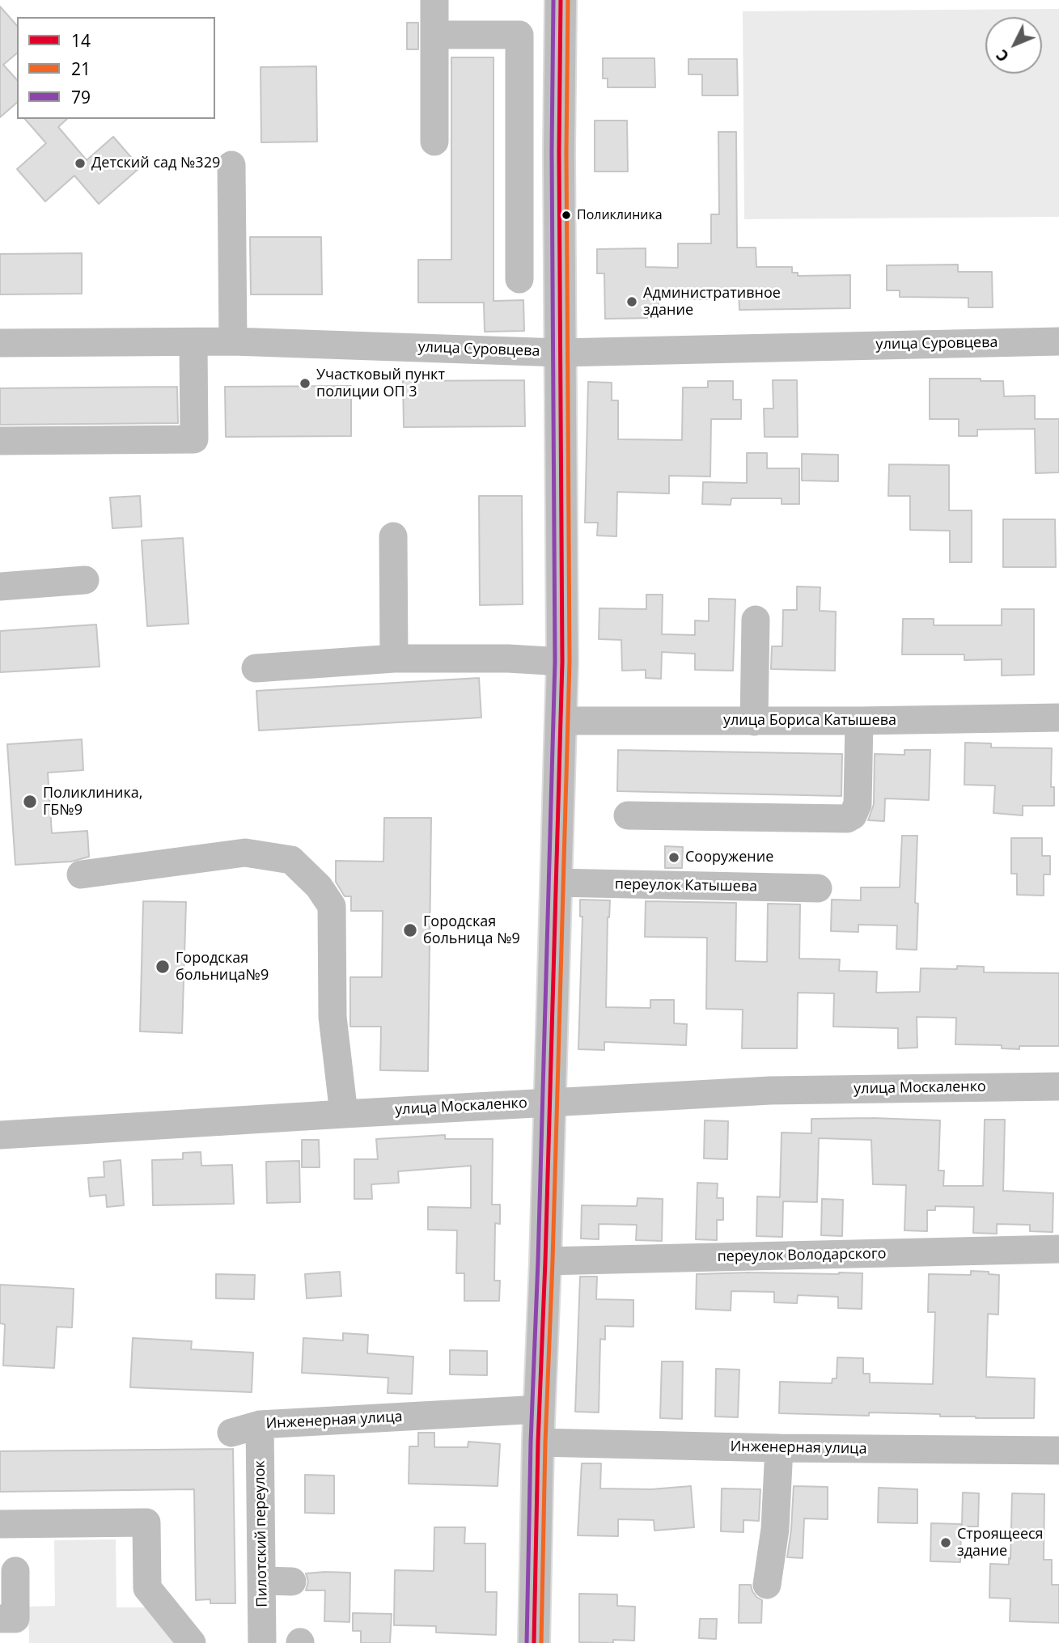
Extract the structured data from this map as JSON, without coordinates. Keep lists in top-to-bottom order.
{
  "streets": {
    "street": [
      "улица Суровцева",
      "улица Бориса Катышева",
      "переулок Катышева",
      "улица Москаленко",
      "переулок Володарского",
      "Инженерная улица",
      "Пилотский переулок"
    ]
  },
  "crossings": [
    ["Инженерная улица", "Пилотский переулок"]
  ],
  "places": [
    "Детский сад №329",
    "Поликлиника",
    "Административное здание",
    "Участковый пункт полиции ОП 3",
    "Поликлиника, ГБ№9",
    "Сооружение",
    "Городская больница №9",
    "Городская больница№9",
    "Строящееся здание"
  ],
  "lines": ["transit line 14", "transit line 21", "transit line 79"],
  "legend": ["14", "21", "79"],
  "north": "bottom left"
}
